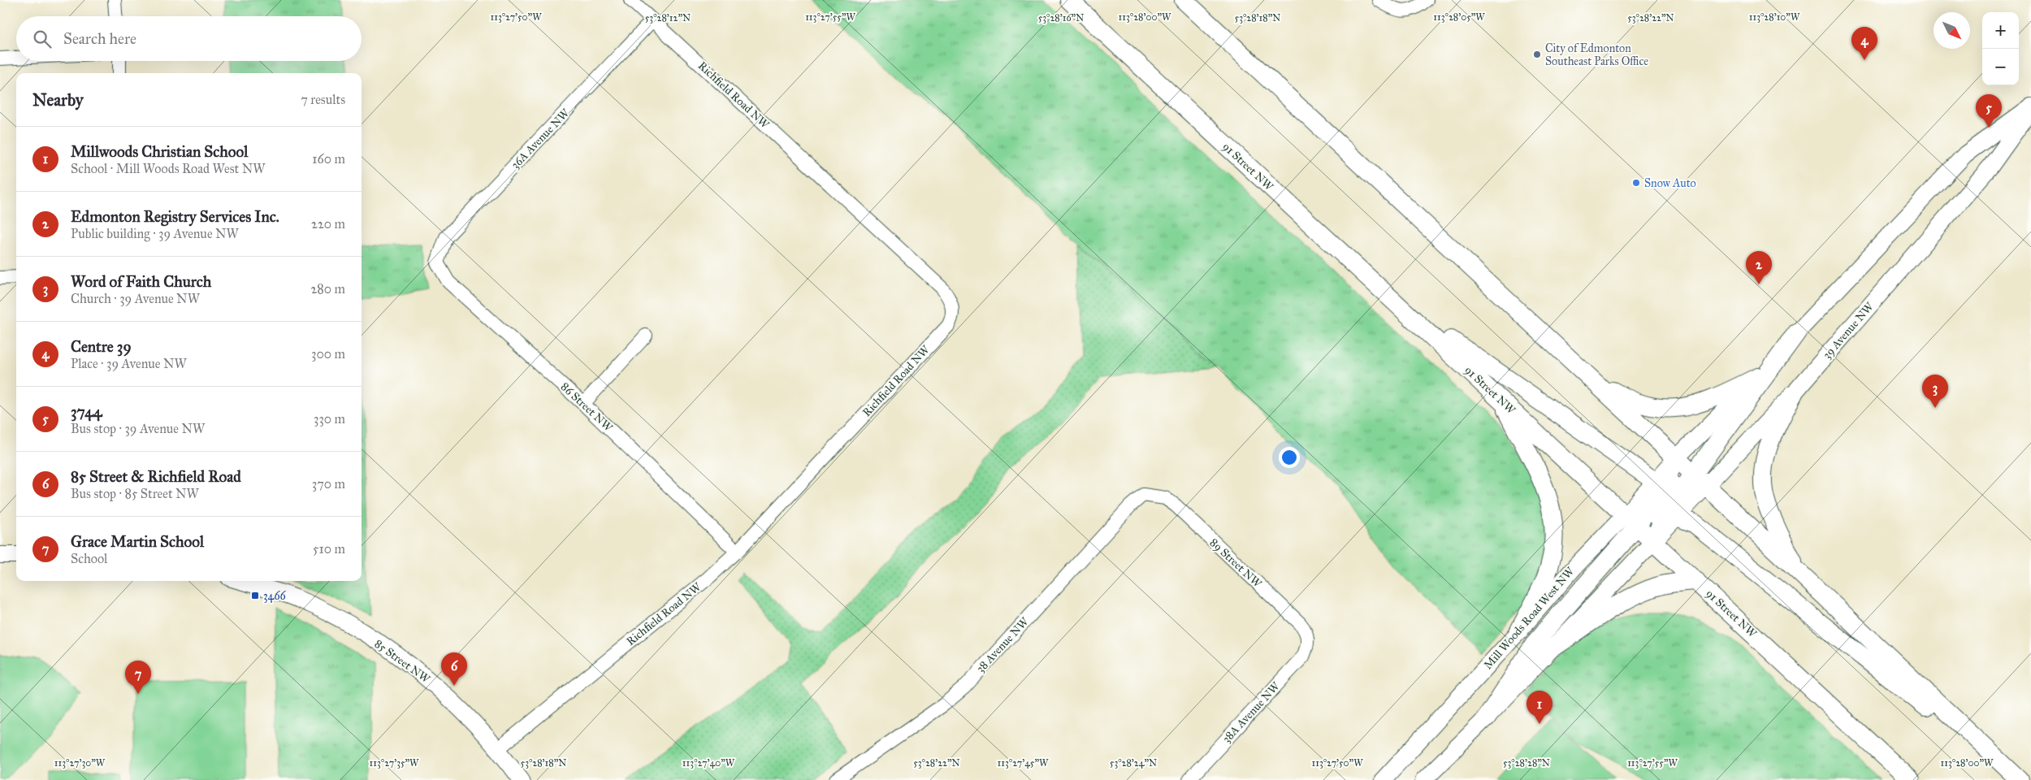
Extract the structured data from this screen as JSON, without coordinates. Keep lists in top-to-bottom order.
{
  "streets": {
    "main road": ["91 Street NW"],
    "street": [
      "Richfield Road NW",
      "36A Avenue NW",
      "39 Avenue NW",
      "86 Street NW",
      "89 Street NW",
      "Mill Woods Road West NW",
      "38 Avenue NW",
      "85 Street NW",
      "38A Avenue NW"
    ]
  },
  "crossings": [
    ["Richfield Road NW", "36A Avenue NW"],
    ["Richfield Road NW", "86 Street NW"],
    ["Richfield Road NW", "85 Street NW"],
    ["36A Avenue NW", "86 Street NW"],
    ["91 Street NW", "Mill Woods Road West NW"],
    ["89 Street NW", "38 Avenue NW"],
    ["89 Street NW", "38A Avenue NW"]
  ],
  "places": {
    "other": ["City of Edmonton Southeast Parks Office", "Snow Auto"],
    "transit": ["3466"]
  },
  "north": "bottom right",
  "page": {
    "map_buttons": ["+", "−"],
    "search": "Search here",
    "pins": [
      "4",
      "5",
      "2",
      "3",
      "6",
      "7",
      "1"
    ],
    "heading": ["Nearby", "7 results"],
    "list": [
      {
        "mark": "1",
        "name": "Millwoods Christian School",
        "note": "School · Mill Woods Road West NW",
        "value": "160 m"
      },
      {
        "mark": "2",
        "name": "Edmonton Registry Services Inc.",
        "note": "Public building · 39 Avenue NW",
        "value": "220 m"
      },
      {
        "mark": "3",
        "name": "Word of Faith Church",
        "note": "Church · 39 Avenue NW",
        "value": "280 m"
      },
      {
        "mark": "4",
        "name": "Centre 39",
        "note": "Place · 39 Avenue NW",
        "value": "300 m"
      },
      {
        "mark": "5",
        "name": "3744",
        "note": "Bus stop · 39 Avenue NW",
        "value": "330 m"
      },
      {
        "mark": "6",
        "name": "85 Street & Richfield Road",
        "note": "Bus stop · 85 Street NW",
        "value": "370 m"
      },
      {
        "mark": "7",
        "name": "Grace Martin School",
        "note": "School",
        "value": "510 m"
      }
    ]
  },
  "coordinates": [
    "113°27'50\"W",
    "113°27'55\"W",
    "113°28'05\"W",
    "113°28'00\"W",
    "113°28'10\"W",
    "53°28'12\"N",
    "53°28'16\"N",
    "53°28'18\"N",
    "53°28'22\"N",
    "53°28'24\"N",
    "53°28'28\"N",
    "113°27'30\"W",
    "113°27'35\"W",
    "113°27'40\"W",
    "113°27'45\"W"
  ]
}
